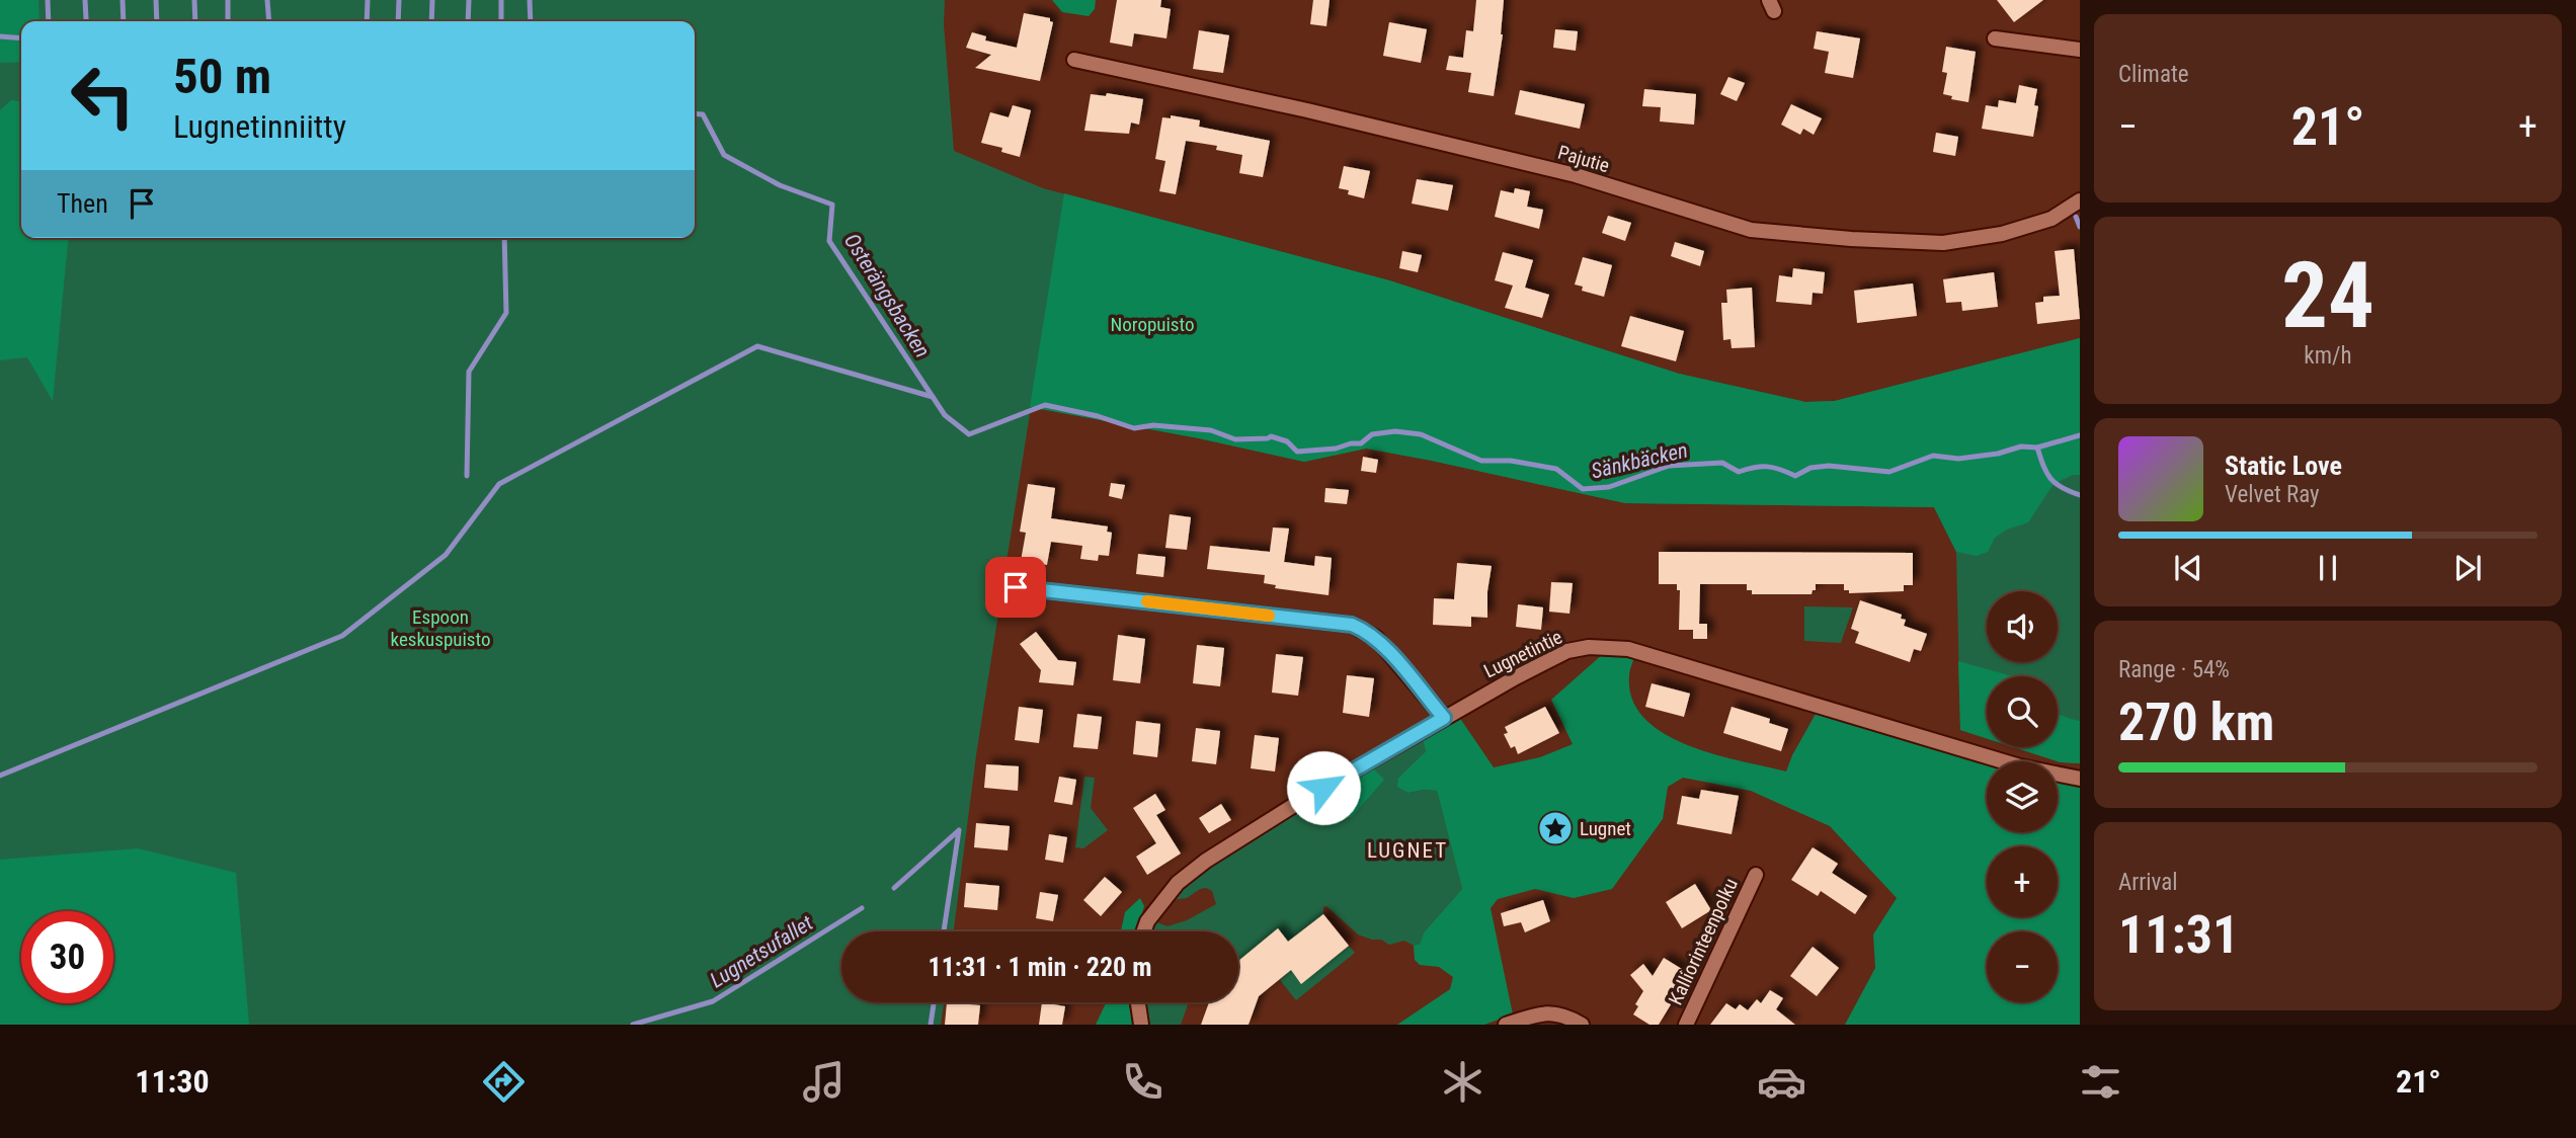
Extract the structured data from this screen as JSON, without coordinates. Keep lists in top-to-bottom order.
{
  "streets": {
    "street": ["Pajutie", "Lugnetintie", "Kalliorinteenpolku"]
  },
  "districts": ["LUGNET"],
  "water": ["Osterängsbacken", "Sänkbäcken", "Lugnetsufallet"],
  "parks": ["Noropuisto", "Espoon keskuspuisto"],
  "places": {
    "place": ["Lugnet"]
  },
  "page": {
    "tile": [
      "Climate",
      ["24", "km/h"],
      ["Range · 54%", "270 km"],
      ["Arrival", "11:31"]
    ],
    "turn": ["50 m", "Lugnetinniitty"],
    "heat": ["−", "21°", "+"],
    "then": "Then",
    "song": ["Static Love", "Velvet Ray"],
    "map_buttons": ["+", "−"],
    "limit": "30",
    "trip": "11:31 · 1 min · 220 m",
    "tabs": ["11:30", "21°"]
  }
}
